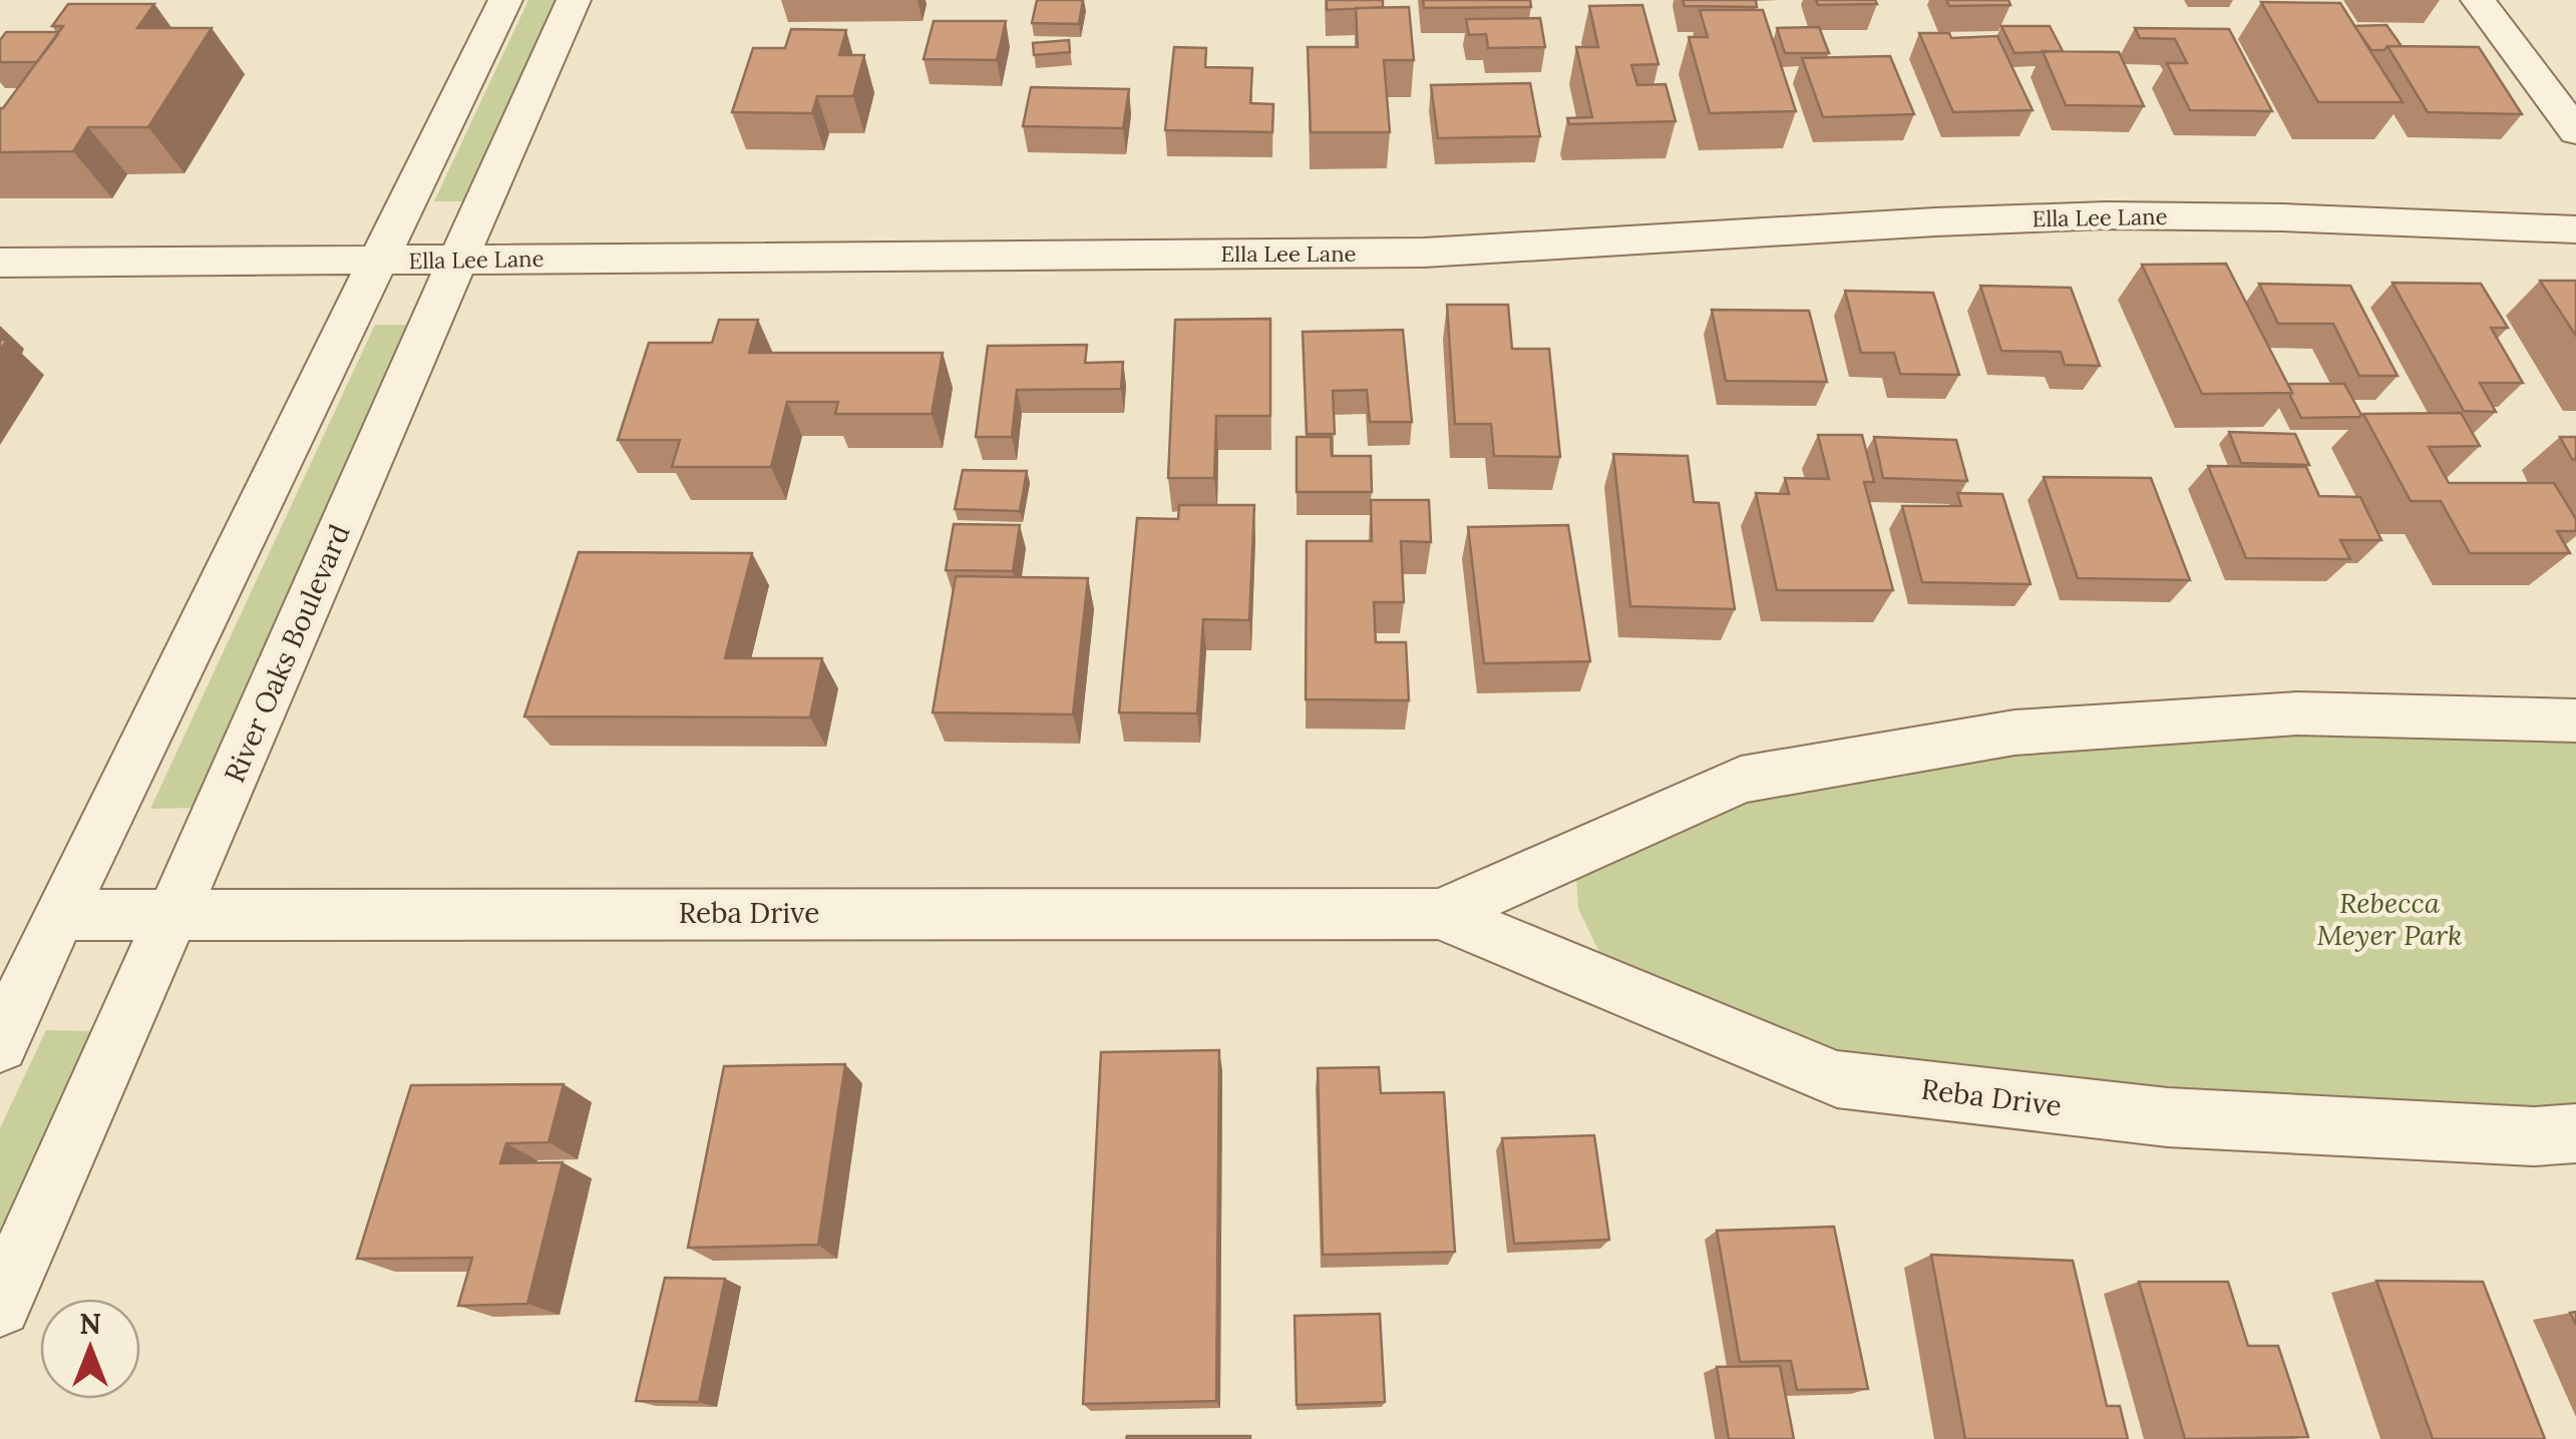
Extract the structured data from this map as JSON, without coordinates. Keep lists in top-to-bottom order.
{
  "streets": {
    "street": ["Ella Lee Lane", "River Oaks Boulevard", "Reba Drive"]
  },
  "crossings": [
    ["Ella Lee Lane", "River Oaks Boulevard"],
    ["River Oaks Boulevard", "Reba Drive"]
  ],
  "parks": ["Rebecca Meyer Park"],
  "north": "top"
}
